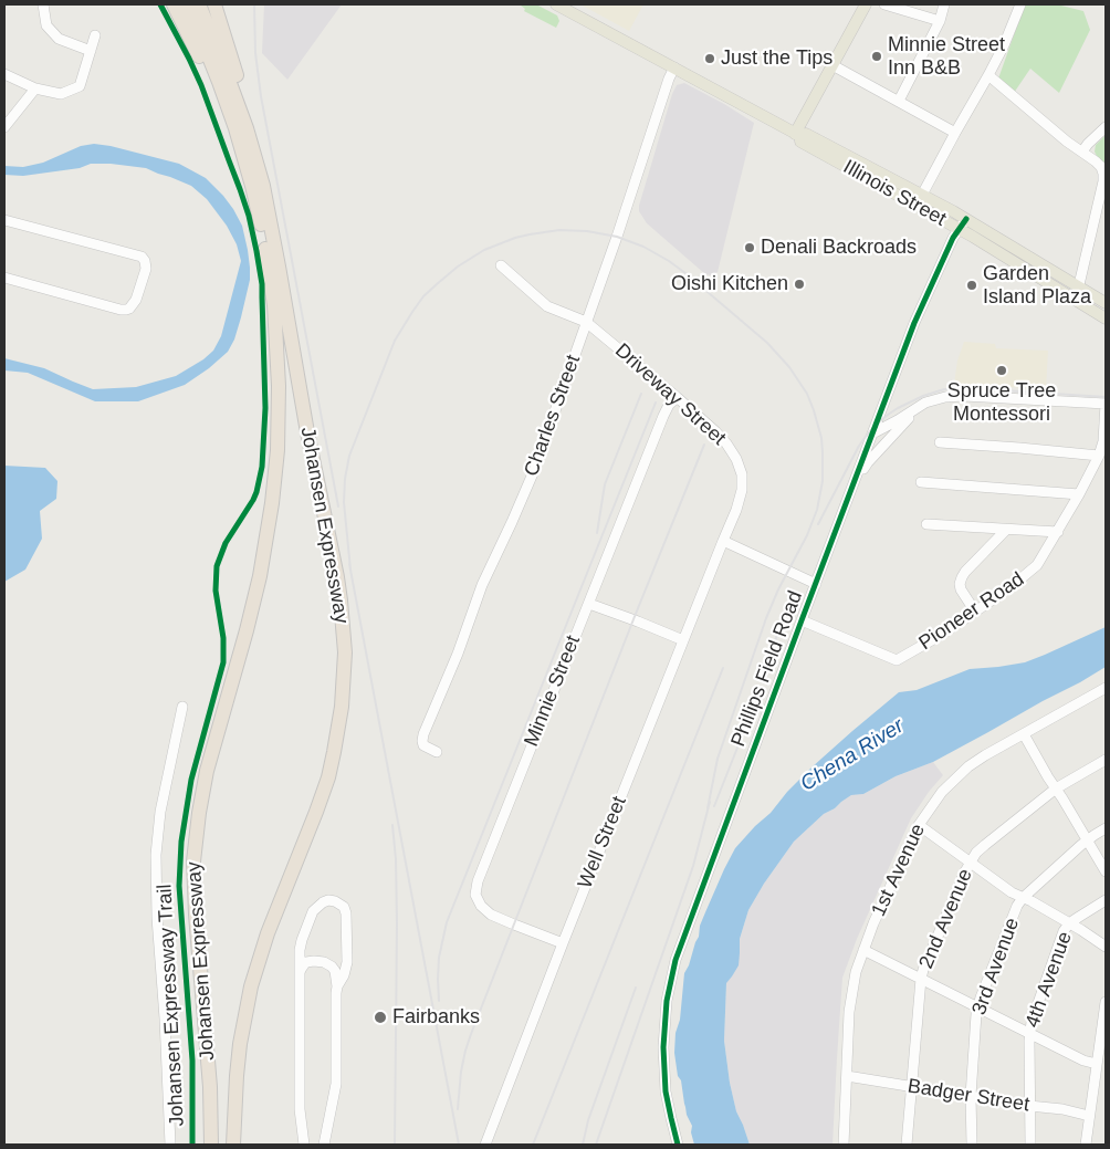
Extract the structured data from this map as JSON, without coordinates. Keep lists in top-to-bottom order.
{
  "streets": {
    "highway": ["Johansen Expressway"],
    "main road": ["Illinois Street"],
    "street": [
      "Driveway Street",
      "Charles Street",
      "Pioneer Road",
      "Phillips Field Road",
      "Minnie Street",
      "Well Street",
      "1st Avenue",
      "2nd Avenue",
      "3rd Avenue",
      "4th Avenue",
      "Badger Street"
    ],
    "cycle path": ["Johansen Expressway Trail"]
  },
  "crossings": [
    ["Illinois Street", "Charles Street"],
    ["Illinois Street", "Phillips Field Road"],
    ["Driveway Street", "Charles Street"],
    ["Driveway Street", "Minnie Street"],
    ["Driveway Street", "Well Street"],
    ["Pioneer Road", "Phillips Field Road"],
    ["Minnie Street", "Well Street"],
    ["1st Avenue", "Badger Street"],
    ["2nd Avenue", "Badger Street"],
    ["3rd Avenue", "Badger Street"],
    ["4th Avenue", "Badger Street"]
  ],
  "water": ["Chena River"],
  "places": [
    "Minnie Street Inn B&B",
    "Just the Tips",
    "Denali Backroads",
    "Oishi Kitchen",
    "Garden Island Plaza",
    "Spruce Tree Montessori",
    "Fairbanks"
  ]
}
